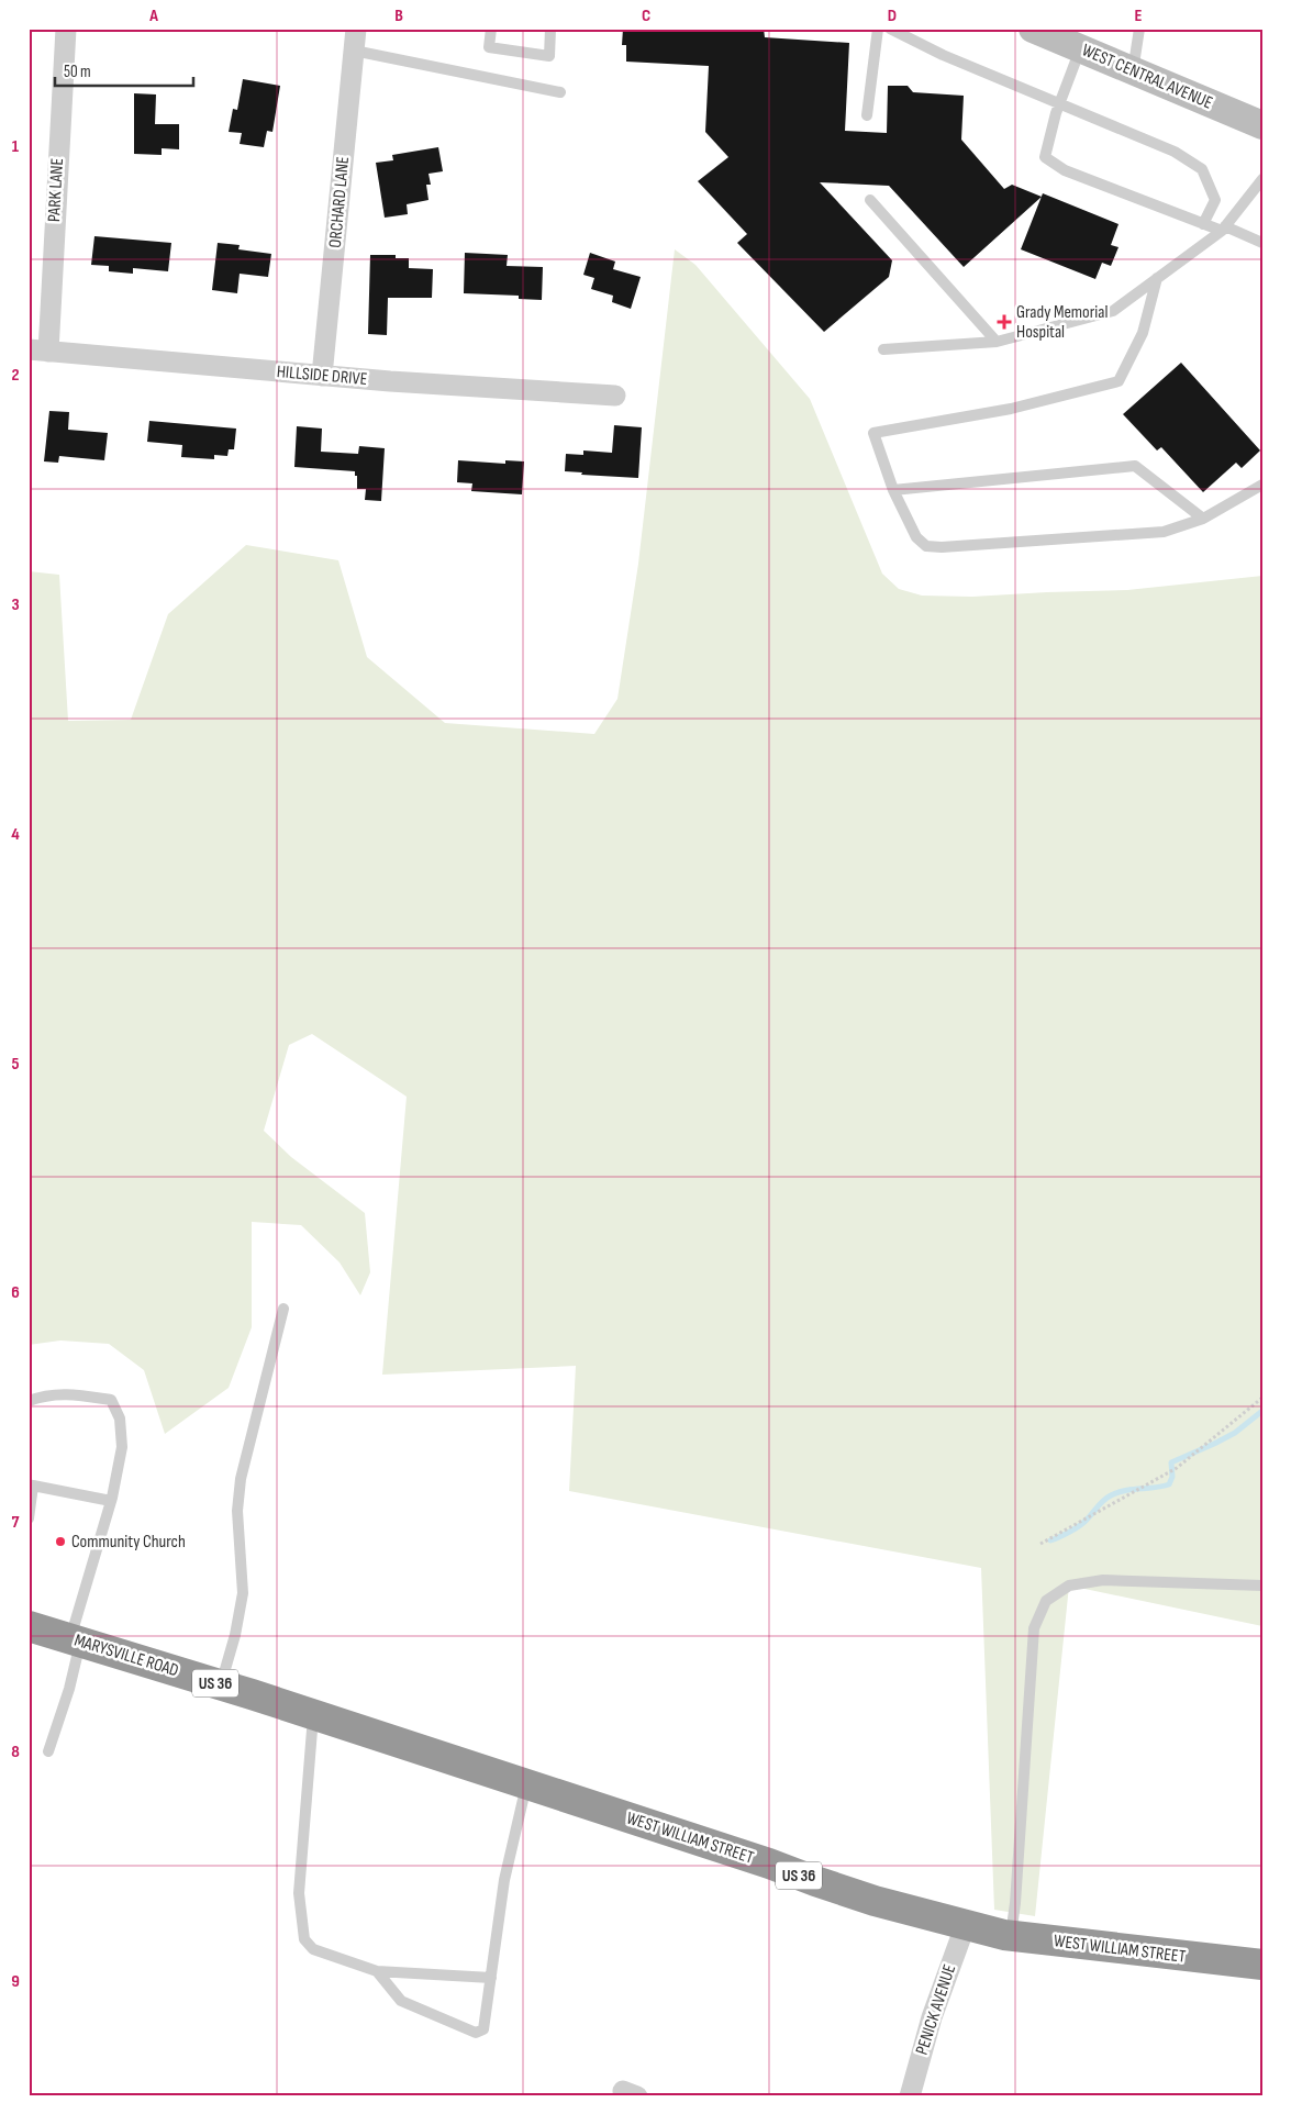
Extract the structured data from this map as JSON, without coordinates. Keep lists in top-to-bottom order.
{
  "streets": {
    "highway": ["MARYSVILLE ROAD", "US 36", "WEST WILLIAM STREET"],
    "main road": ["WEST CENTRAL AVENUE"],
    "street": [
      "PARK LANE",
      "ORCHARD LANE",
      "HILLSIDE DRIVE",
      "PENICK AVENUE"
    ]
  },
  "crossings": [
    ["PARK LANE", "HILLSIDE DRIVE"],
    ["ORCHARD LANE", "HILLSIDE DRIVE"],
    ["MARYSVILLE ROAD", "WEST WILLIAM STREET"],
    ["WEST WILLIAM STREET", "PENICK AVENUE"]
  ],
  "places": {
    "health": ["Grady Memorial Hospital"],
    "other": ["Community Church"]
  },
  "scale_bar": "50 m",
  "grid": {
    "columns": [
      "A",
      "B",
      "C",
      "D",
      "E"
    ],
    "rows": [
      "1",
      "2",
      "3",
      "4",
      "5",
      "6",
      "7",
      "8",
      "9"
    ]
  }
}
